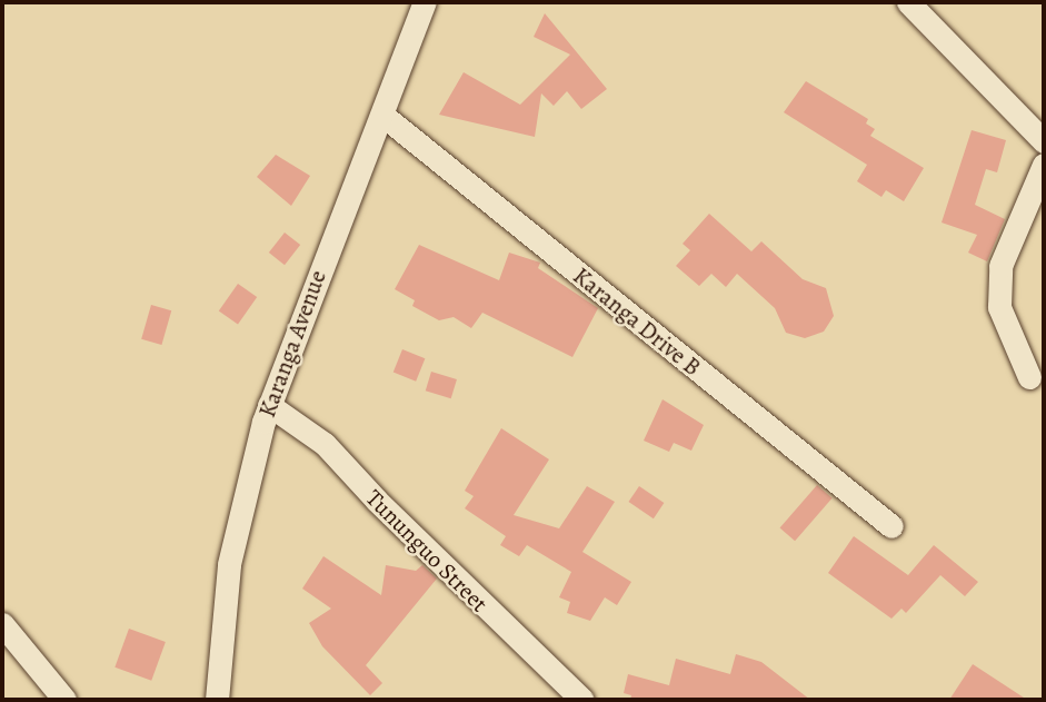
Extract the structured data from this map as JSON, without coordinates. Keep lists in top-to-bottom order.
{
  "streets": {
    "street": ["Karanga Drive B", "Karanga Avenue", "Tununguo Street"]
  },
  "crossings": [
    ["Karanga Drive B", "Karanga Avenue"],
    ["Karanga Avenue", "Tununguo Street"]
  ]
}
